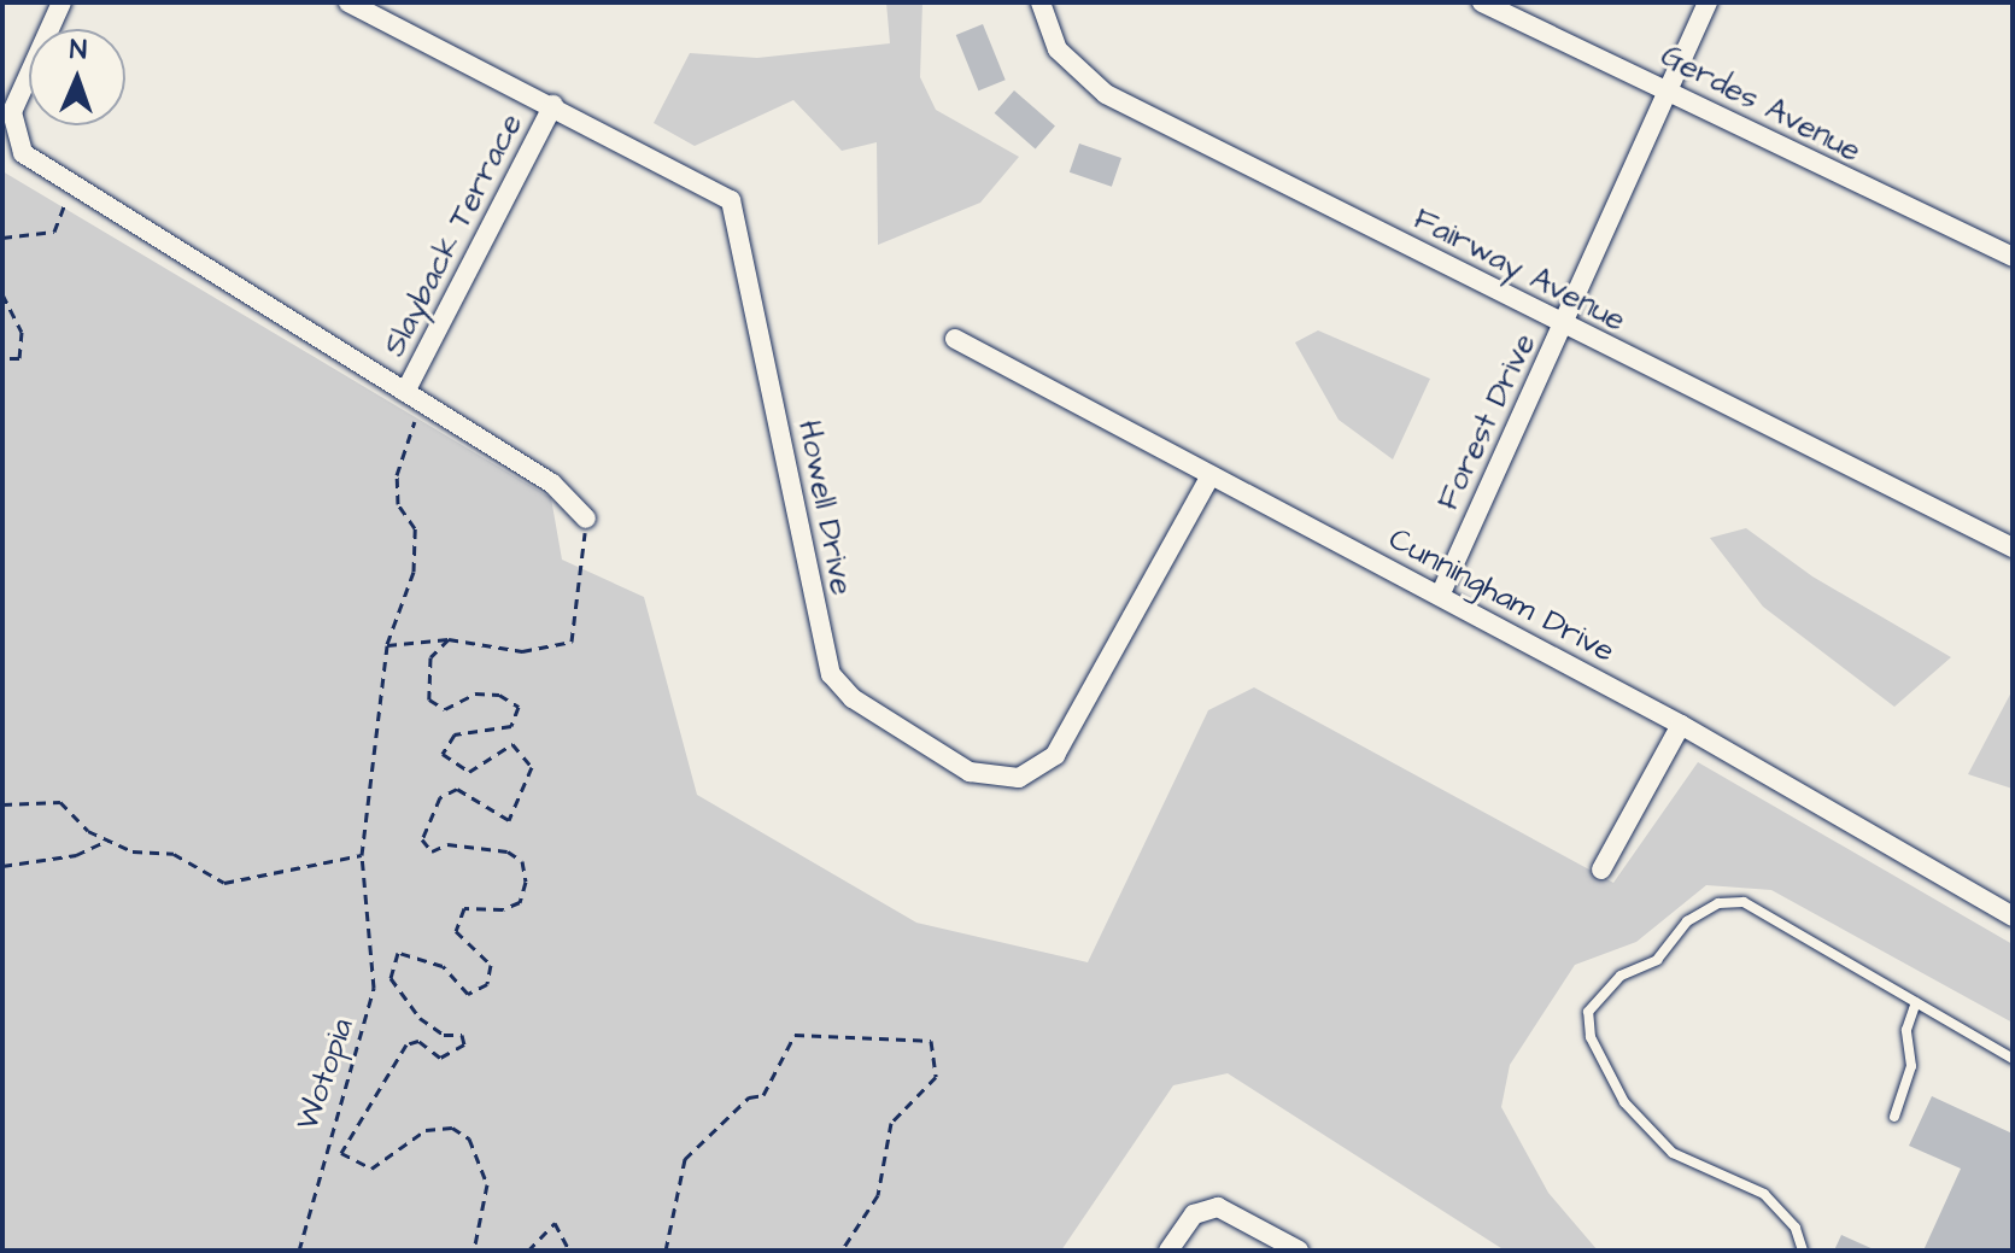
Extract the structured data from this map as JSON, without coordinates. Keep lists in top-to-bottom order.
{
  "streets": {
    "street": [
      "Gerdes Avenue",
      "Slayback Terrace",
      "Fairway Avenue",
      "Forest Drive",
      "Howell Drive",
      "Cunningham Drive"
    ],
    "path": ["Wotopia"]
  },
  "crossings": [
    ["Gerdes Avenue", "Forest Drive"],
    ["Slayback Terrace", "Howell Drive"],
    ["Slayback Terrace", "Wotopia"],
    ["Fairway Avenue", "Forest Drive"],
    ["Forest Drive", "Cunningham Drive"],
    ["Howell Drive", "Cunningham Drive"]
  ],
  "north": "top"
}
